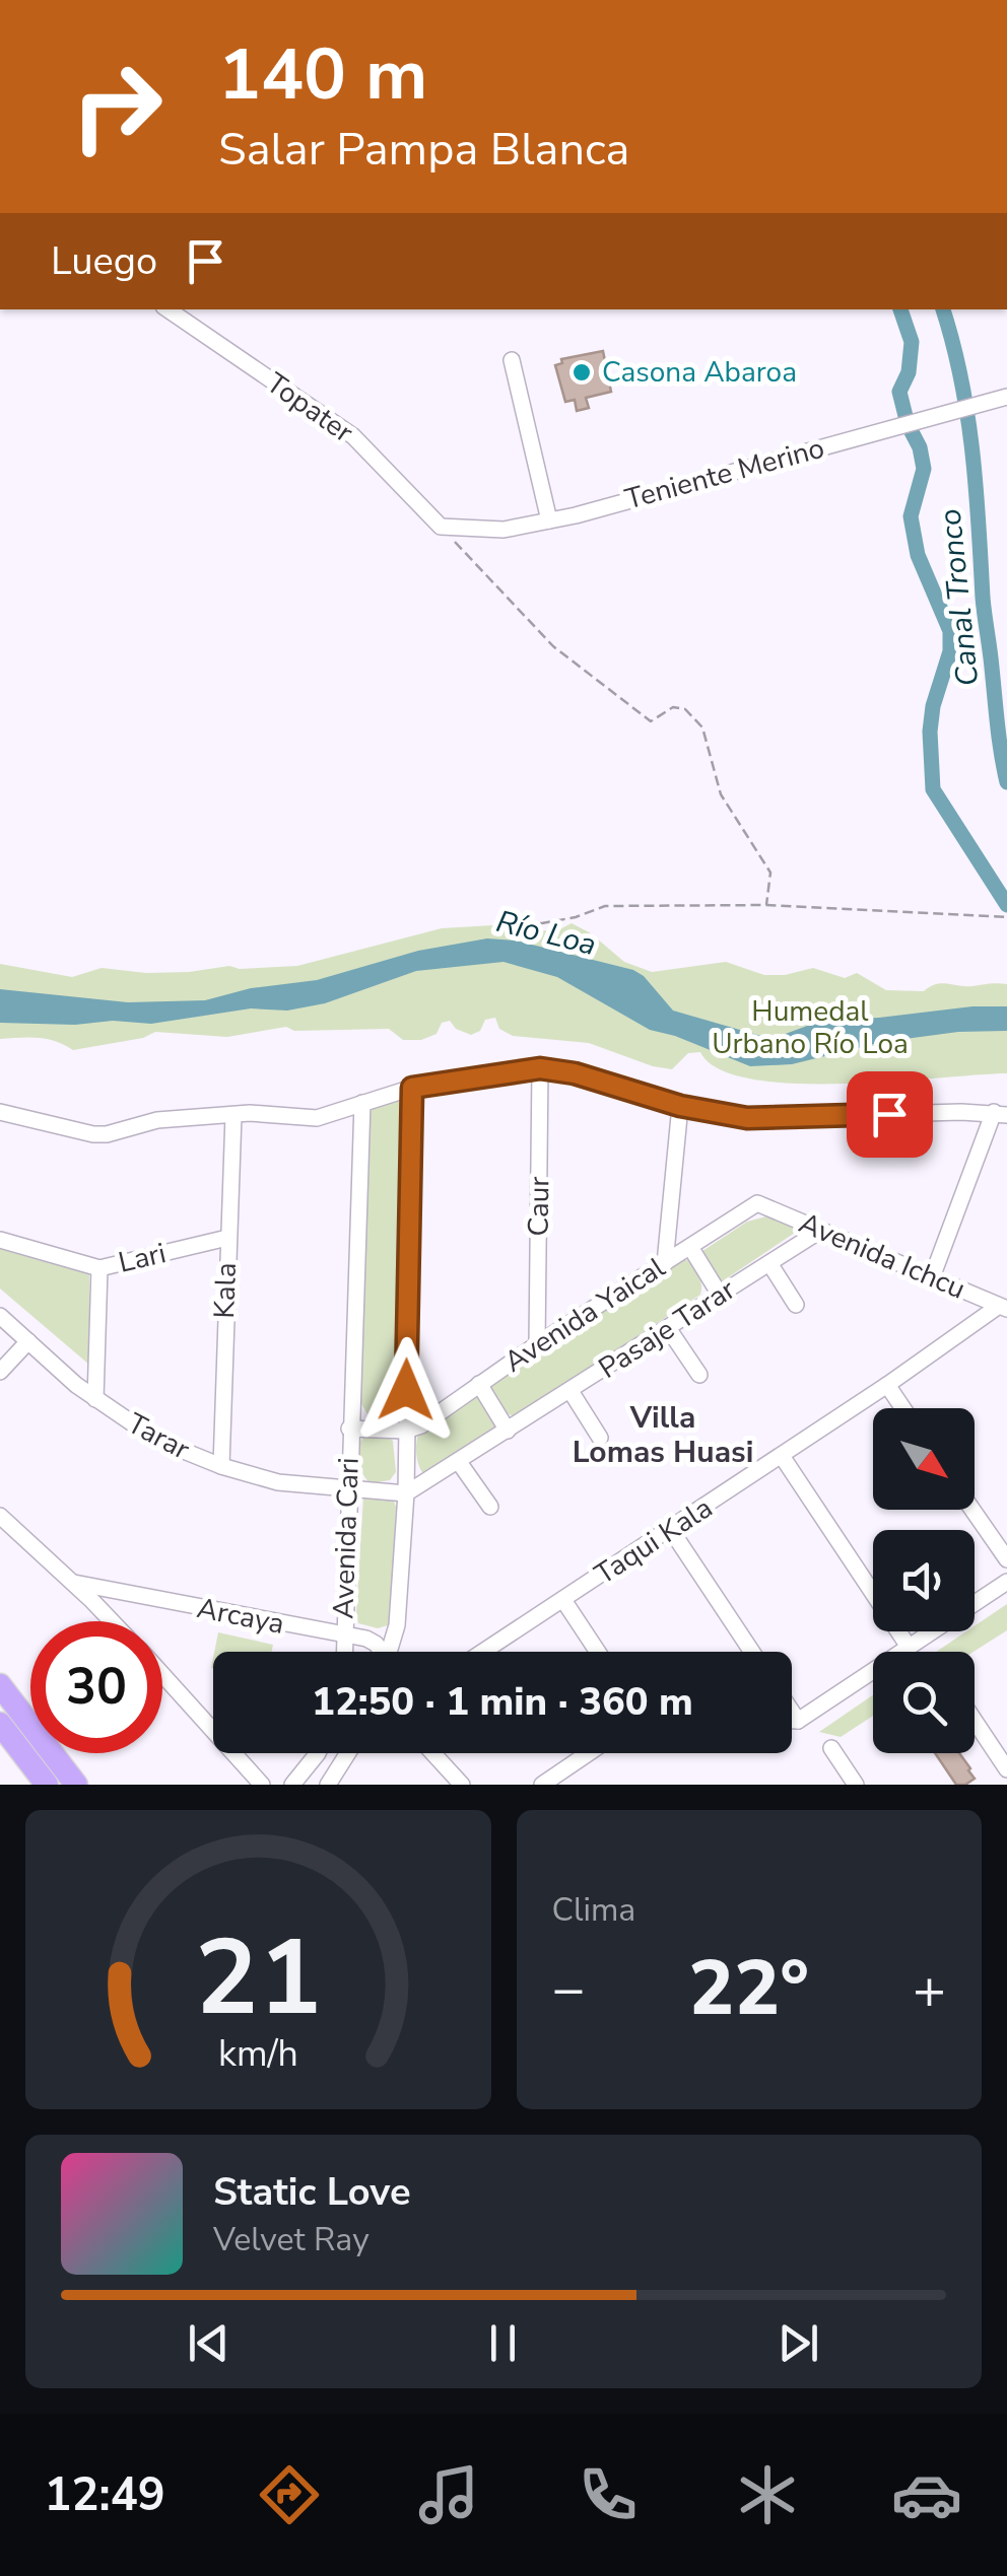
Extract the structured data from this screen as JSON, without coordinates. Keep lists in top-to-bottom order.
{
  "streets": {
    "street": [
      "Topater",
      "Teniente Merino",
      "Caur",
      "Avenida Ichcu",
      "Lari",
      "Kala",
      "Avenida Yaical",
      "Pasaje Tarar",
      "Tarar",
      "Avenida Cari",
      "Taqui Kala",
      "Arcaya"
    ]
  },
  "crossings": [
    ["Topater", "Teniente Merino"],
    ["Caur", "Avenida Yaical"],
    ["Avenida Ichcu", "Avenida Yaical"],
    ["Avenida Ichcu", "Pasaje Tarar"],
    ["Avenida Ichcu", "Taqui Kala"],
    ["Lari", "Kala"],
    ["Kala", "Tarar"],
    ["Avenida Yaical", "Pasaje Tarar"],
    ["Avenida Yaical", "Avenida Cari"],
    ["Pasaje Tarar", "Avenida Cari"],
    ["Tarar", "Avenida Cari"],
    ["Avenida Cari", "Arcaya"]
  ],
  "districts": ["Villa Lomas Huasi"],
  "water": ["Canal Tronco", "Río Loa"],
  "parks": ["Humedal Urbano Río Loa"],
  "places": ["Casona Abaroa"],
  "north": "bottom right",
  "page": {
    "turn": ["140 m", "Salar Pampa Blanca"],
    "then": "Luego",
    "limit": "30",
    "trip": "12:50 · 1 min · 360 m",
    "tile": "Clima",
    "heat": ["−", "22°", "+"],
    "song": ["Static Love", "Velvet Ray"],
    "tabs": "12:49",
    "gauge": ["21", "km/h"]
  }
}
